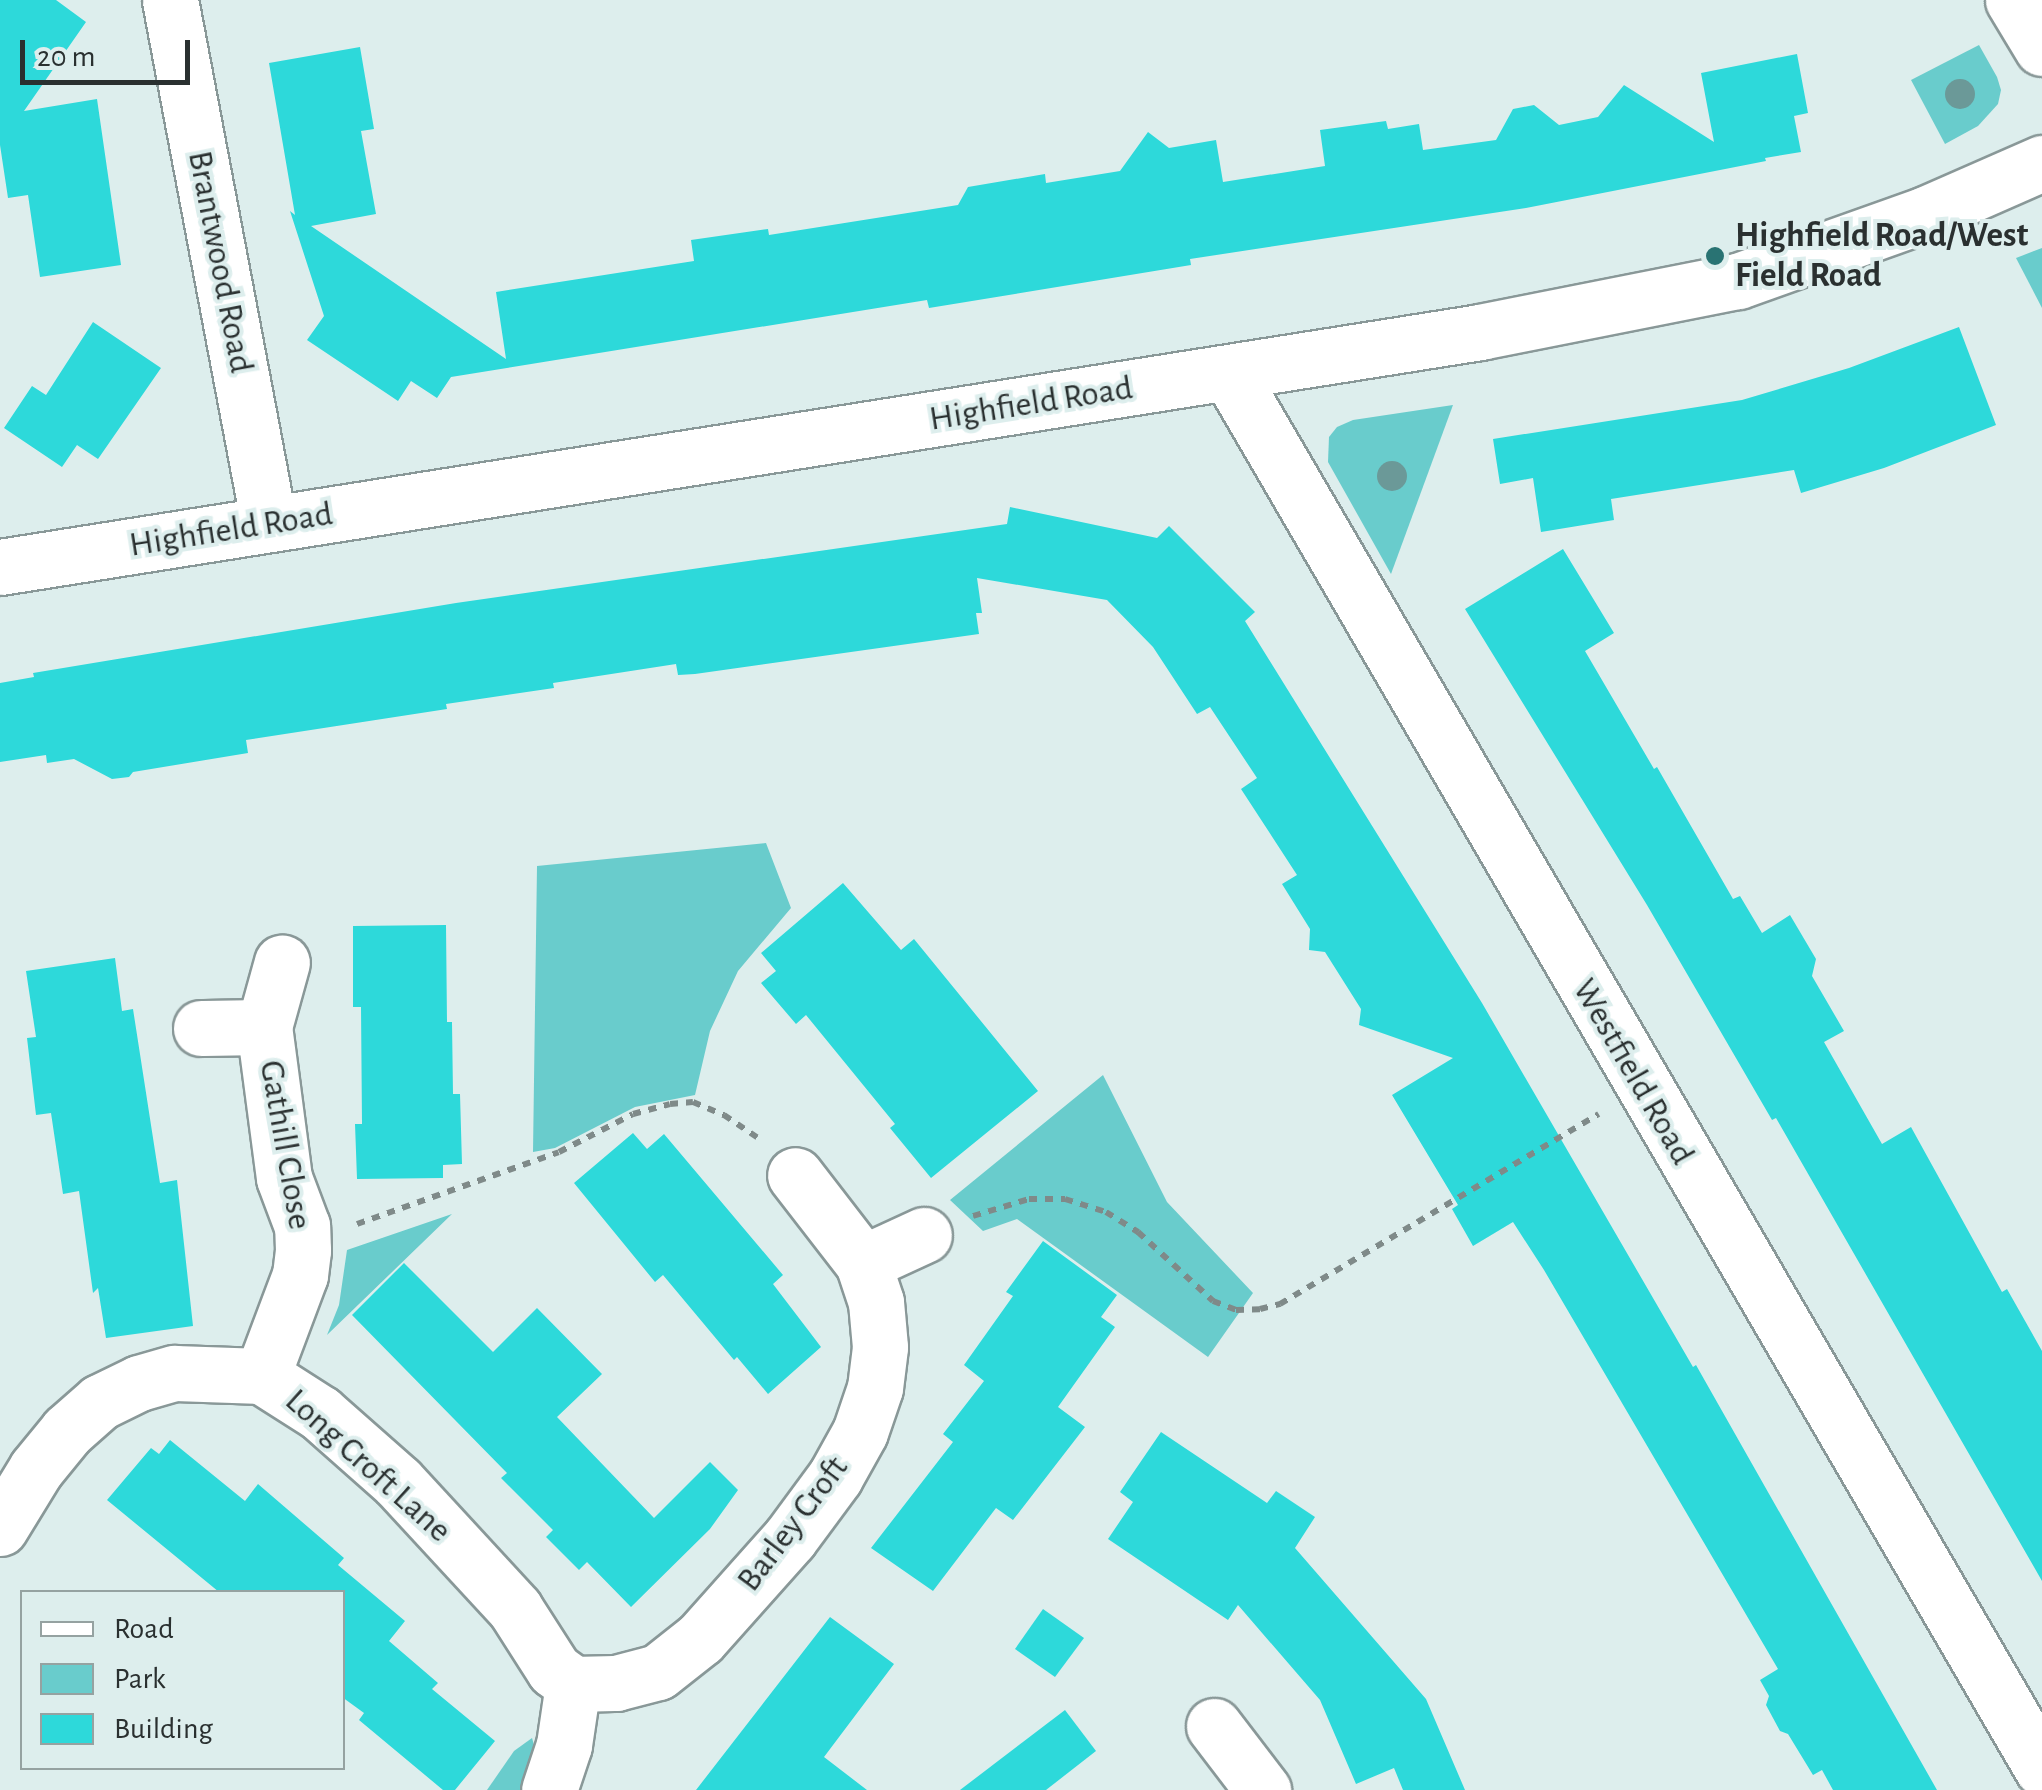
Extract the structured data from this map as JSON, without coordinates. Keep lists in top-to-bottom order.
{
  "streets": {
    "street": [
      "Brantwood Road",
      "Highfield Road",
      "Westfield Road",
      "Gathill Close",
      "Long Croft Lane",
      "Barley Croft"
    ]
  },
  "crossings": [
    ["Brantwood Road", "Highfield Road"],
    ["Highfield Road", "Westfield Road"],
    ["Gathill Close", "Long Croft Lane"],
    ["Long Croft Lane", "Barley Croft"]
  ],
  "places": ["Highfield Road/West Field Road"],
  "legend": ["Road", "Park", "Building"],
  "scale_bar": "20 m"
}
